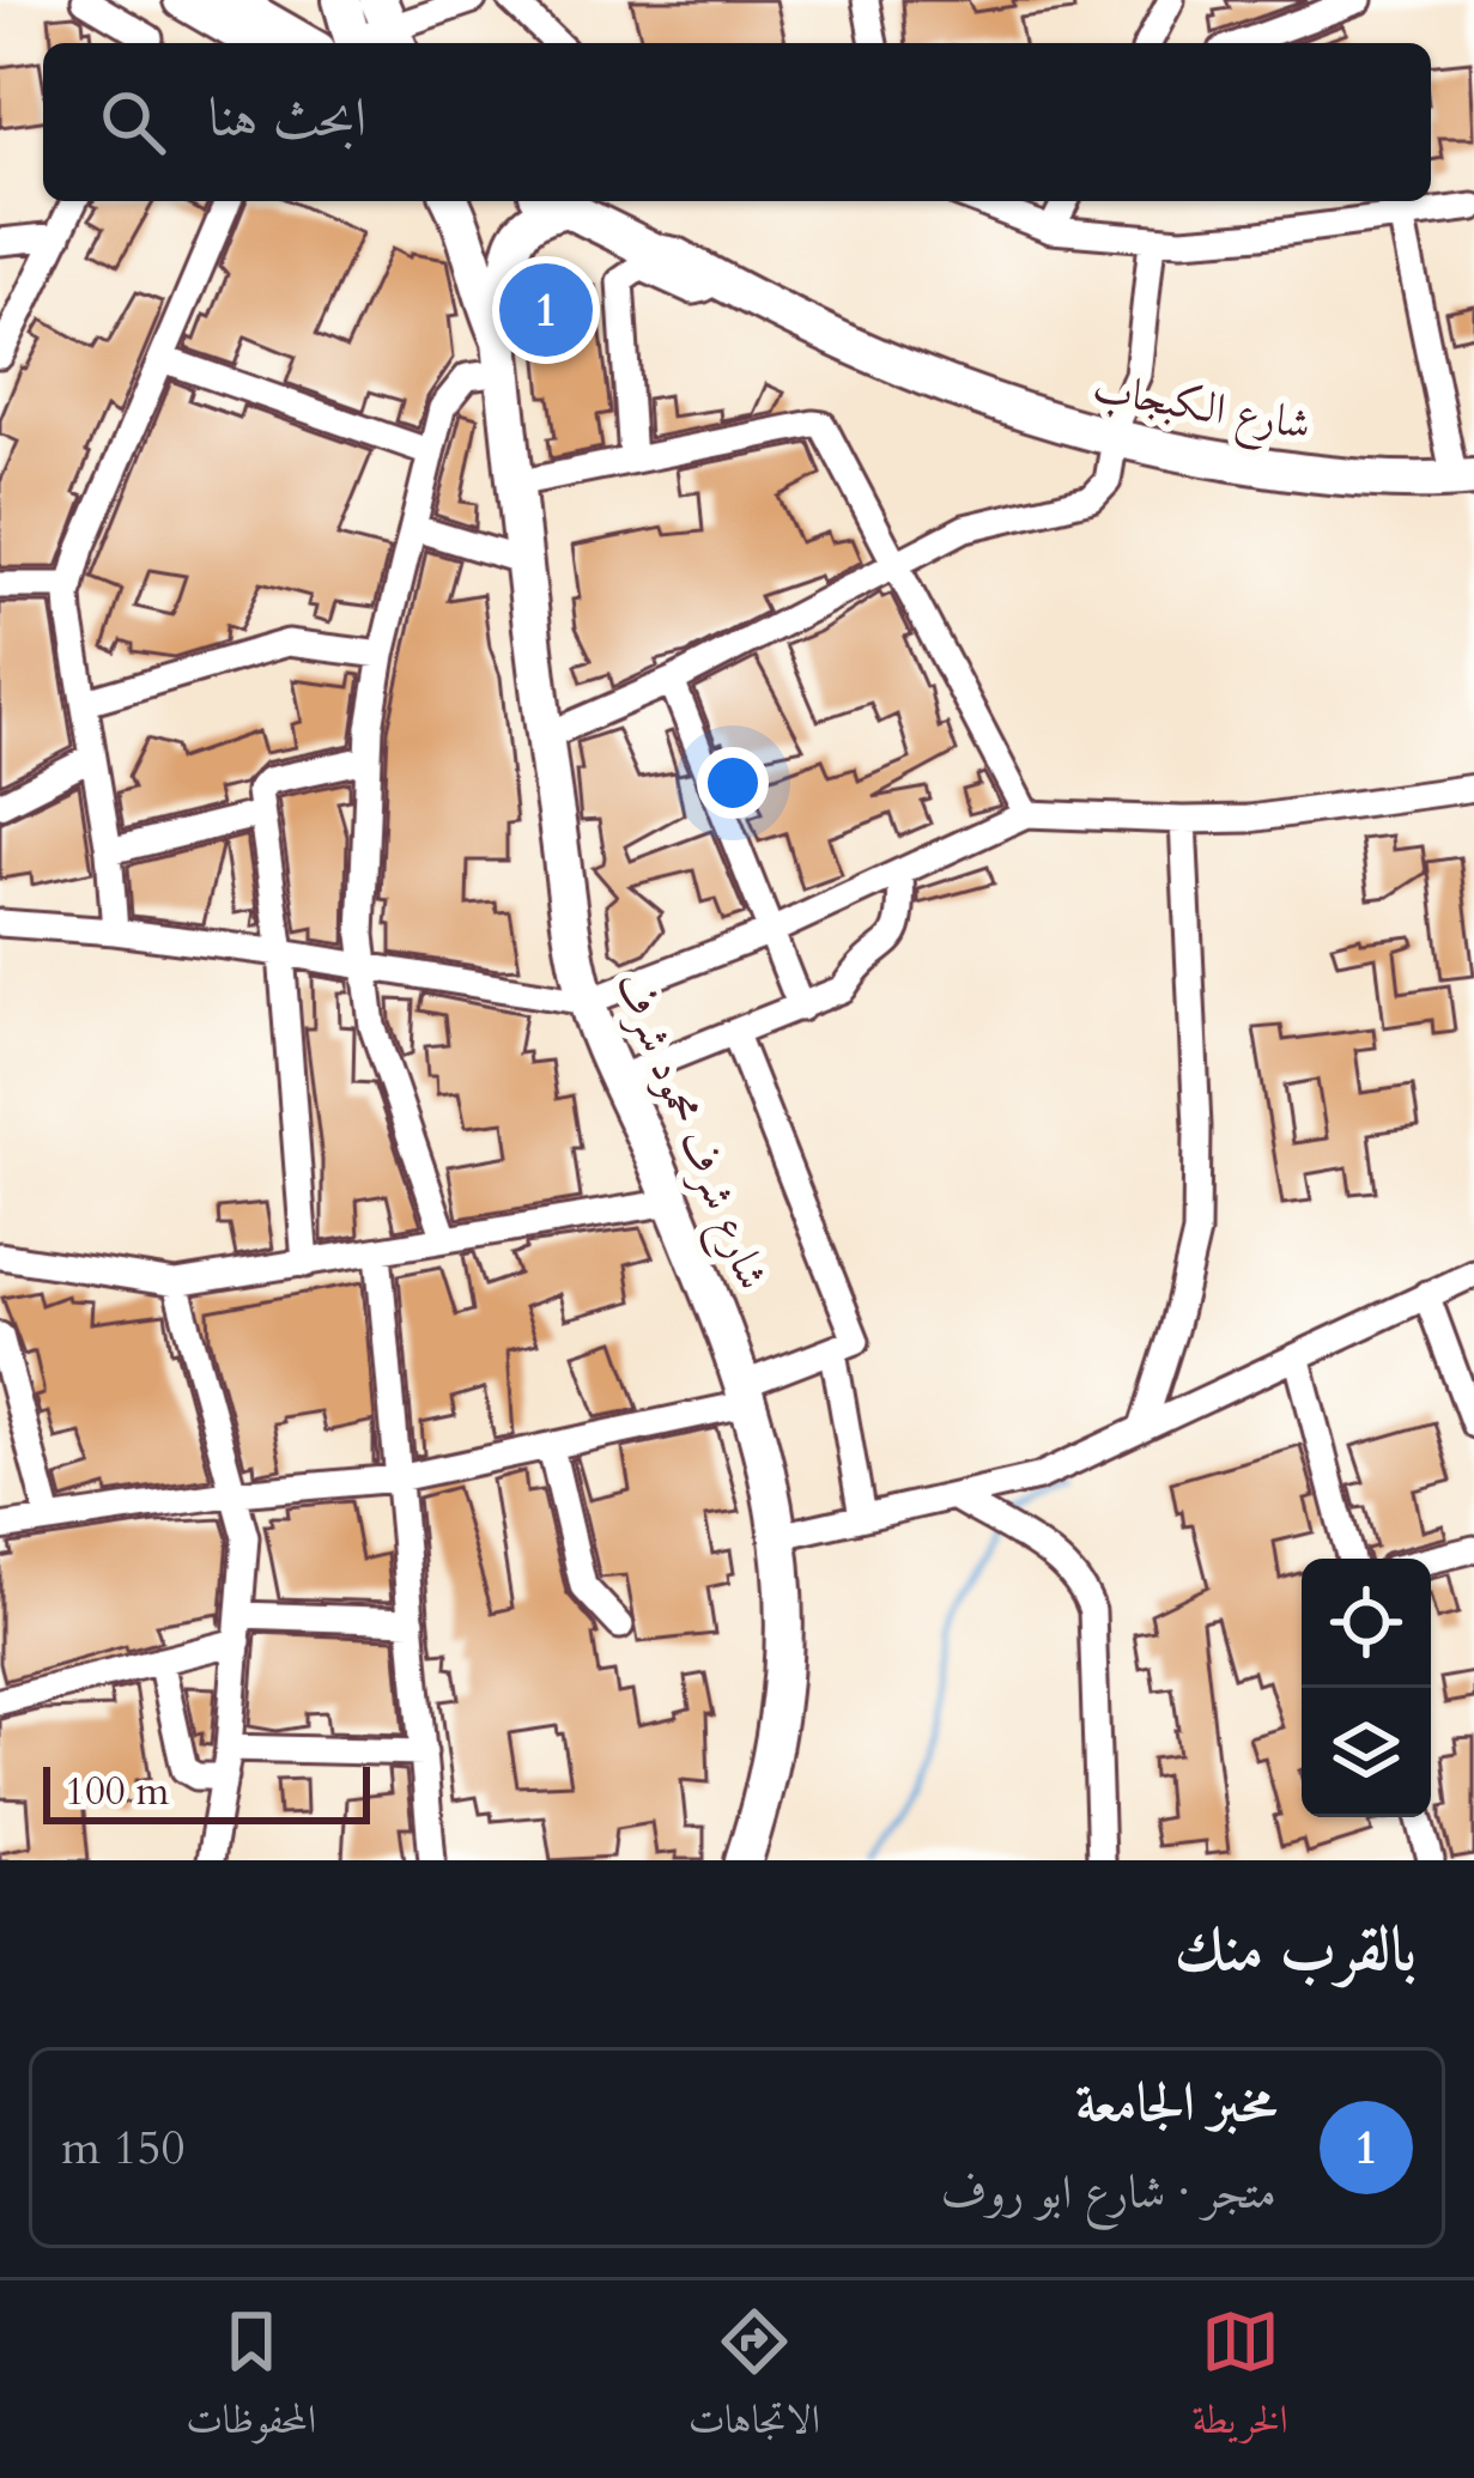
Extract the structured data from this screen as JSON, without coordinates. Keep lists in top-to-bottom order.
{
  "streets": {
    "street": ["شارع الكبجاب", "شارع شرف محمود شرف"]
  },
  "scale_bar": "100 m",
  "page": {
    "search": "ابحث هنا",
    "pins": "1",
    "scale": "100 m",
    "heading": "بالقرب منك",
    "list": [
      {
        "mark": "1",
        "name": "مخبز الجامعة",
        "note": "متجر · شارع ابو روف",
        "value": "150 m"
      }
    ],
    "nav": ["الخريطة", "الاتجاهات", "المحفوظات"]
  }
}
